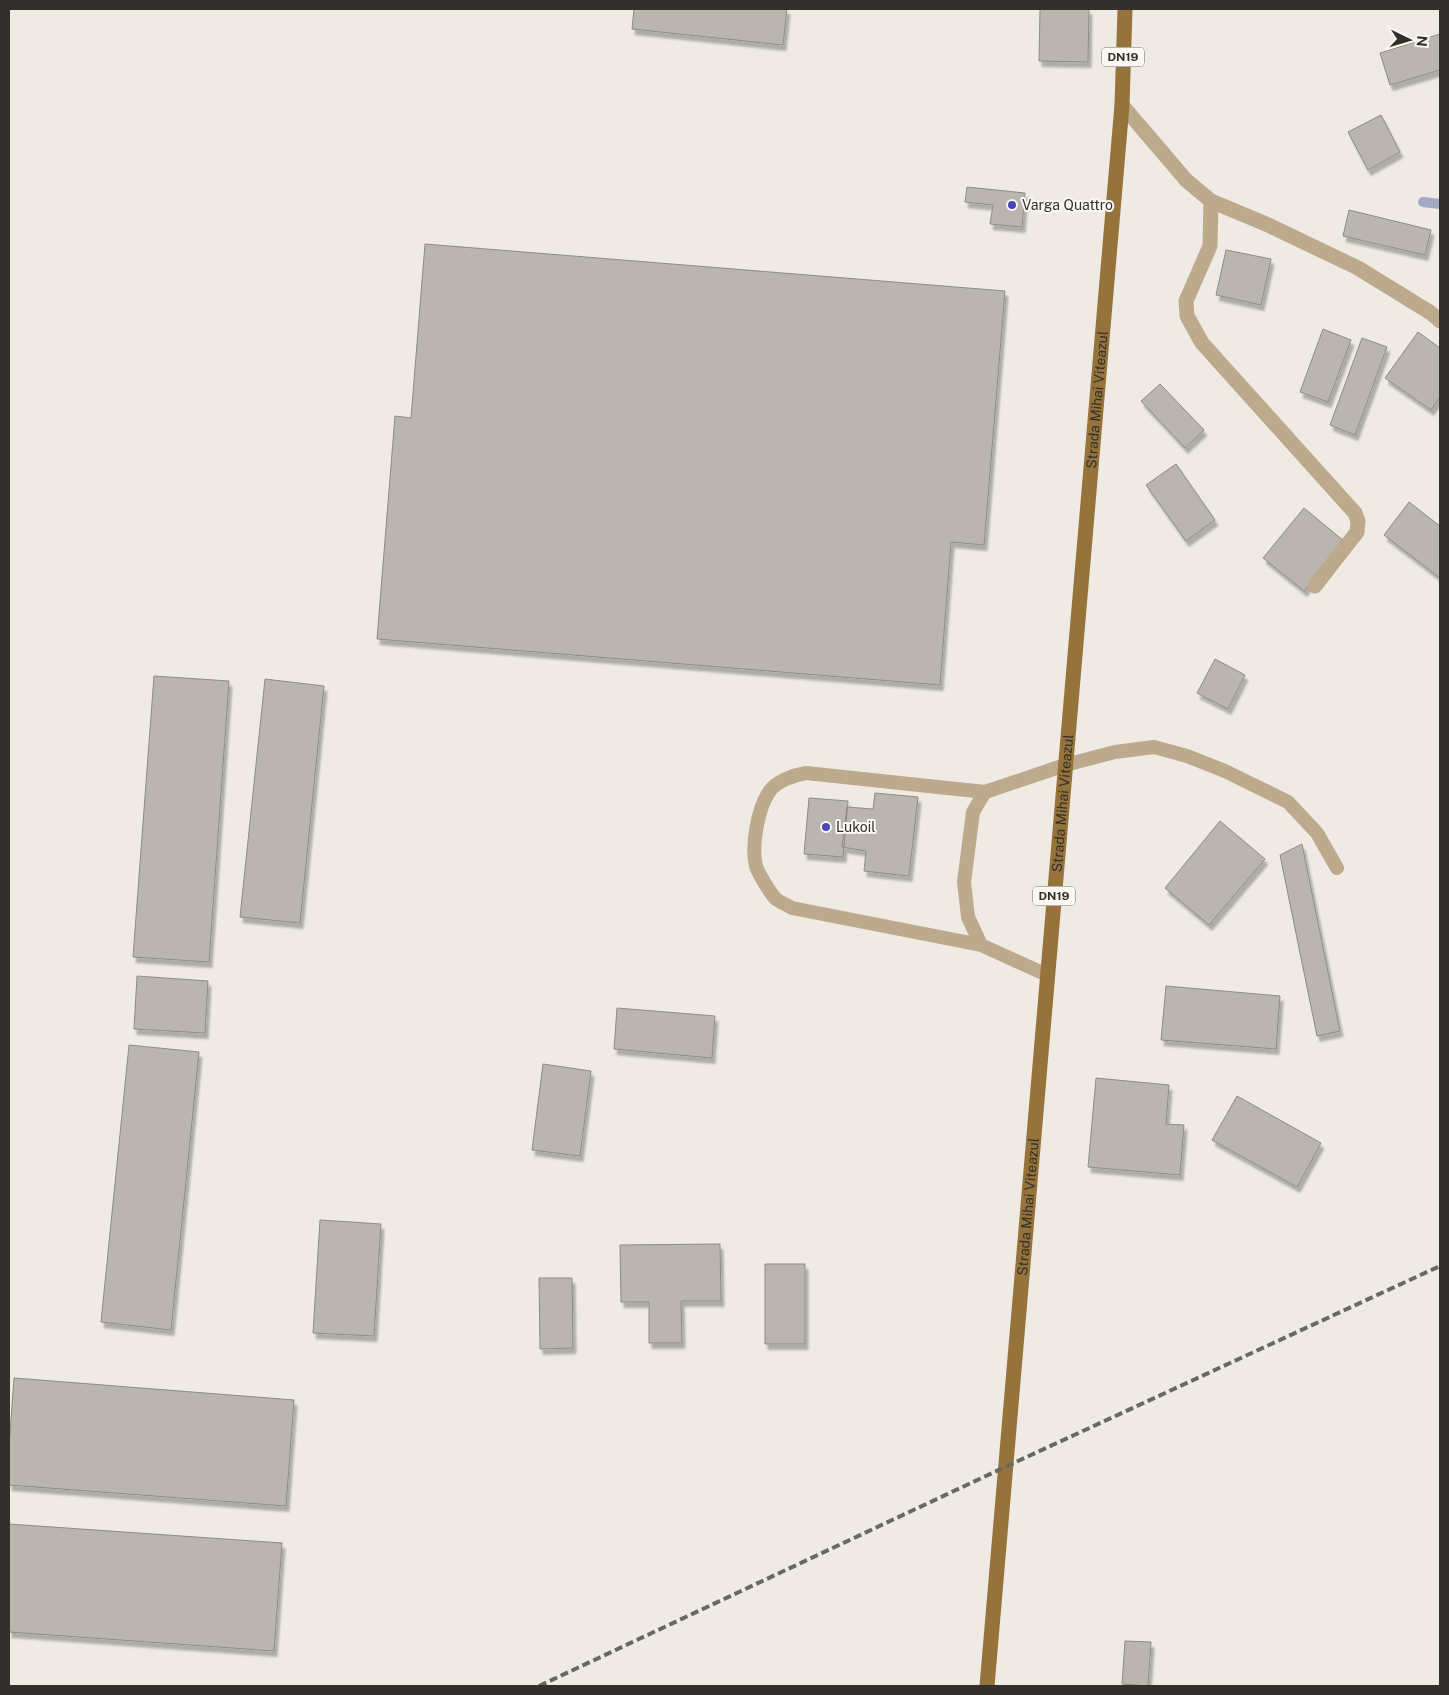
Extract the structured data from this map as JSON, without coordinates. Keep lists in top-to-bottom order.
{
  "streets": {
    "main road": ["DN19", "Strada Mihai Viteazul"]
  },
  "places": ["Varga Quattro", "Lukoil"],
  "north": "right"
}
